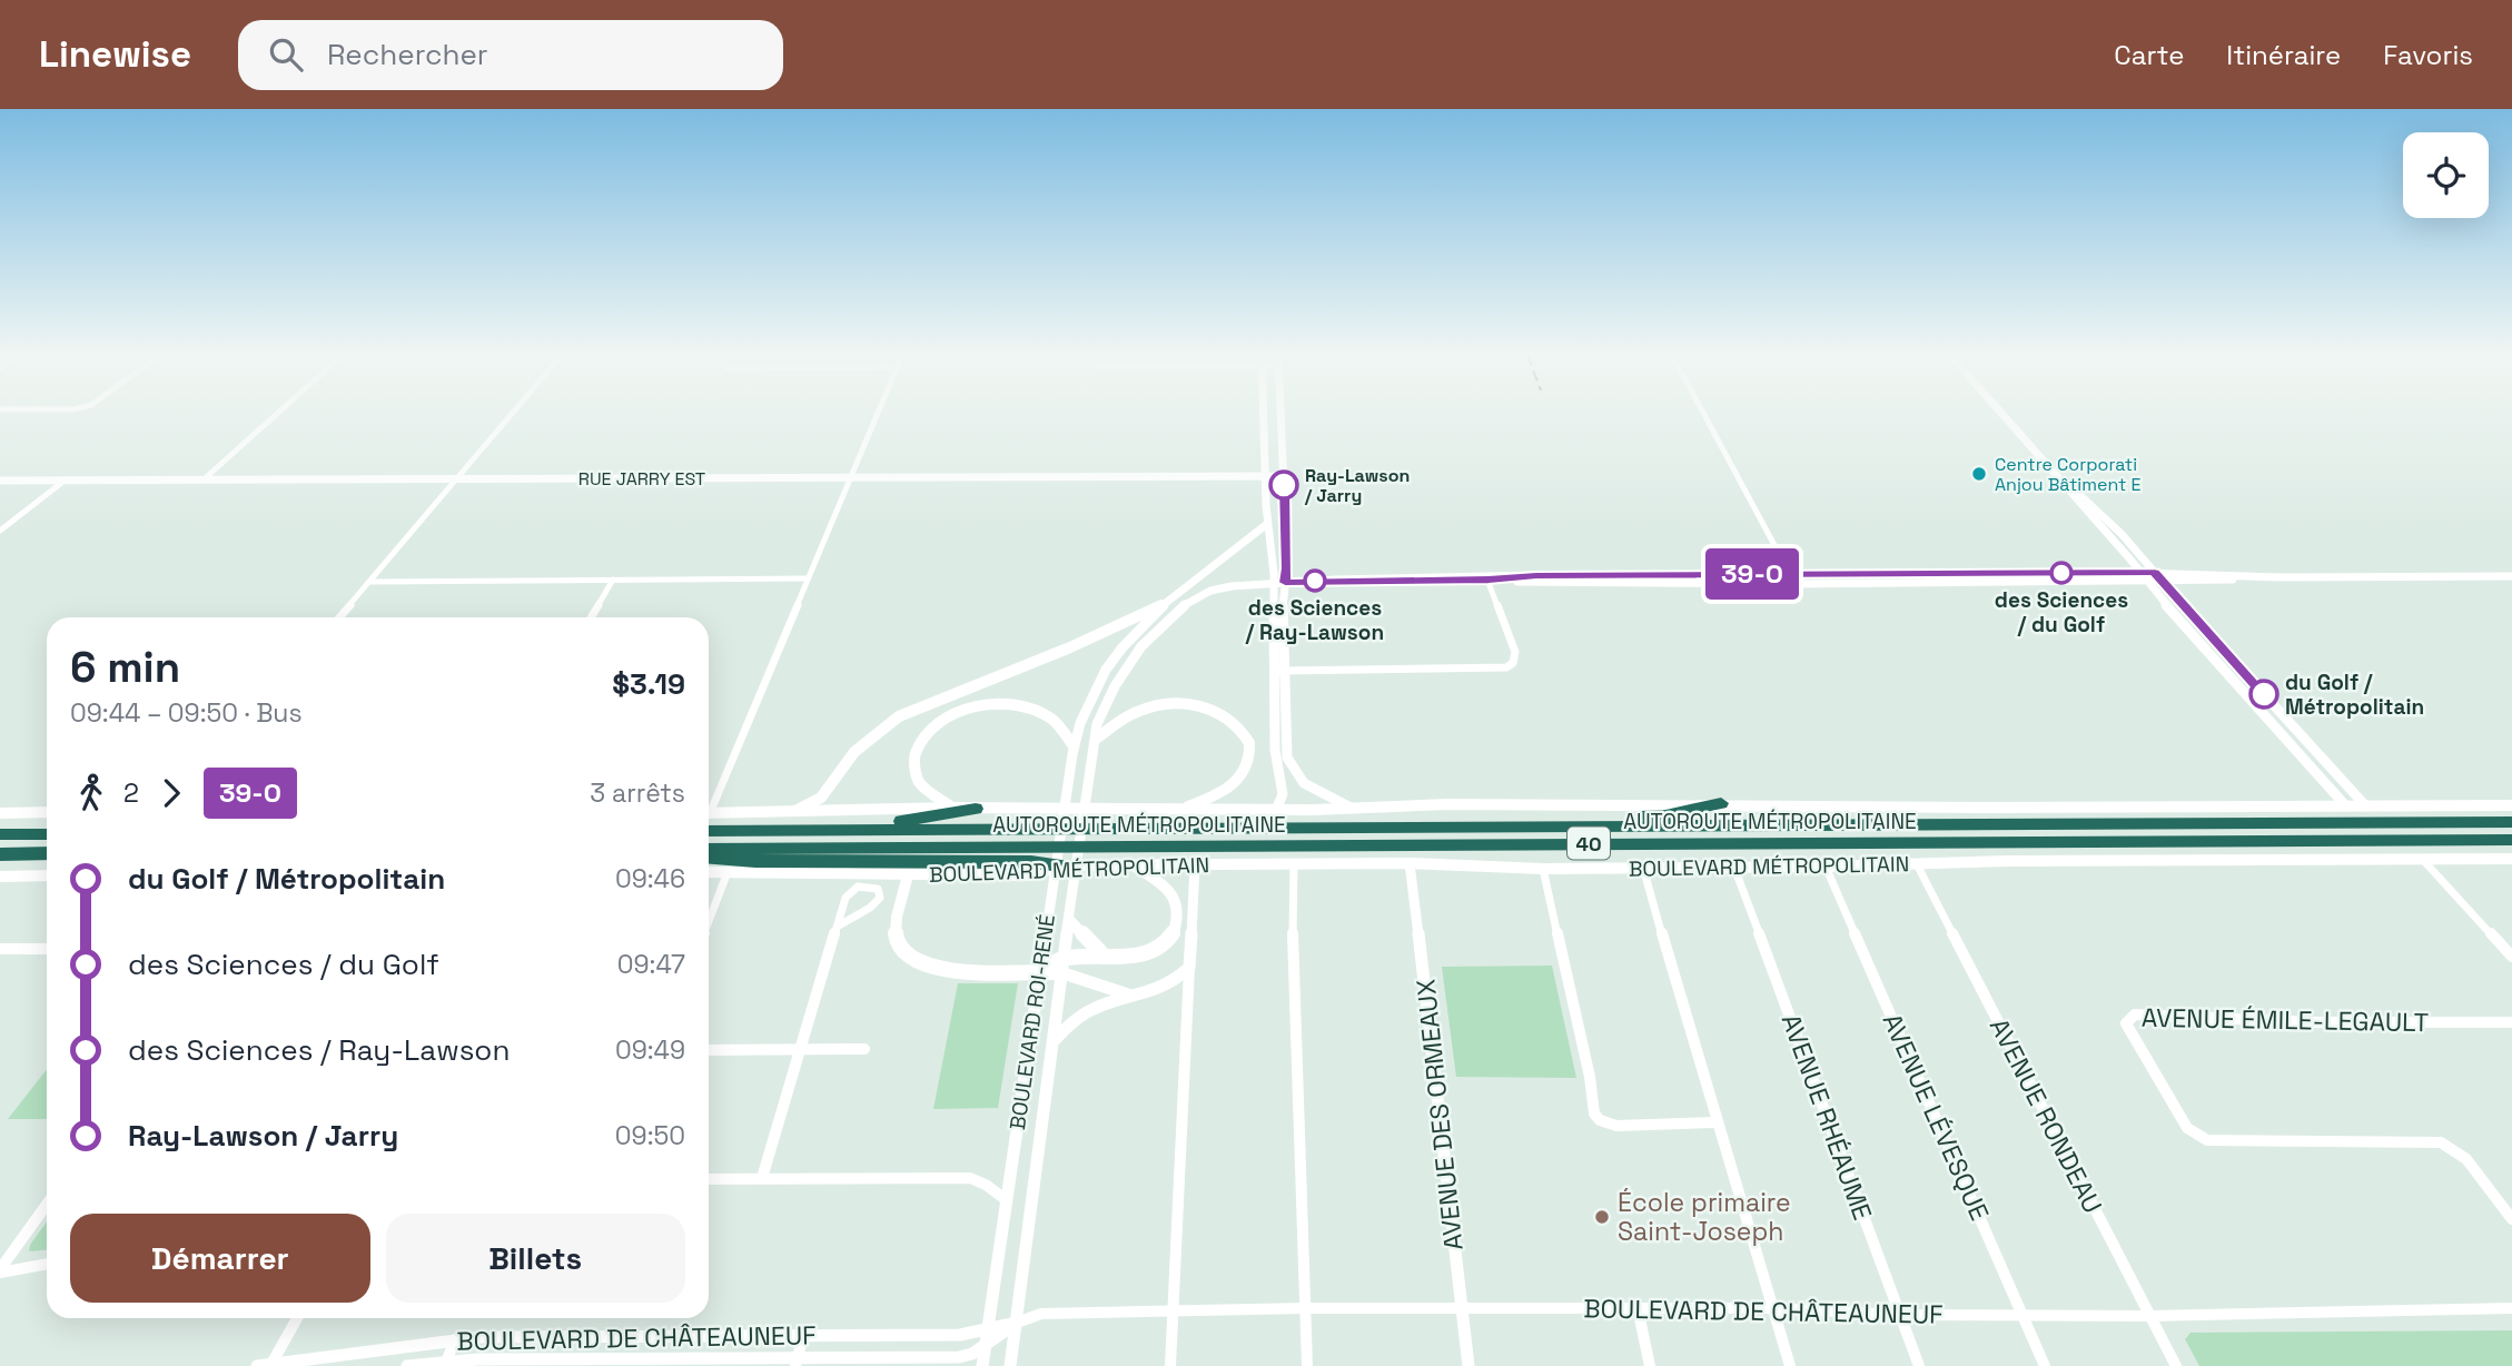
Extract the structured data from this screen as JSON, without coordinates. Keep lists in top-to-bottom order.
{
  "streets": {
    "highway": ["AUTOROUTE MÉTROPOLITAINE", "40"],
    "main road": ["BOULEVARD MÉTROPOLITAIN"],
    "street": [
      "RUE JARRY EST",
      "AVENUE ÉMILE-LEGAULT",
      "BOULEVARD ROI-RENÉ",
      "AVENUE DES ORMEAUX",
      "AVENUE RONDEAU",
      "AVENUE RHÉAUME",
      "AVENUE LÉVESQUE",
      "BOULEVARD DE CHÂTEAUNEUF"
    ]
  },
  "crossings": [
    ["BOULEVARD MÉTROPOLITAIN", "AVENUE DES ORMEAUX"],
    ["BOULEVARD MÉTROPOLITAIN", "AVENUE RONDEAU"],
    ["BOULEVARD MÉTROPOLITAIN", "AVENUE RHÉAUME"],
    ["BOULEVARD MÉTROPOLITAIN", "AVENUE LÉVESQUE"],
    ["BOULEVARD ROI-RENÉ", "BOULEVARD DE CHÂTEAUNEUF"],
    ["AVENUE DES ORMEAUX", "BOULEVARD DE CHÂTEAUNEUF"],
    ["AVENUE RONDEAU", "BOULEVARD DE CHÂTEAUNEUF"],
    ["AVENUE RHÉAUME", "BOULEVARD DE CHÂTEAUNEUF"],
    ["AVENUE LÉVESQUE", "BOULEVARD DE CHÂTEAUNEUF"]
  ],
  "places": [
    "Centre Corporati Anjou Bâtiment E",
    "Ray-Lawson / Jarry",
    "des Sciences / du Golf",
    "des Sciences / Ray-Lawson",
    "du Golf / Métropolitain",
    "École primaire Saint-Joseph"
  ],
  "lines": ["bus line 39-O"],
  "page": {
    "header": "Linewise",
    "search": "Rechercher",
    "nav": ["Carte", "Itinéraire", "Favoris"],
    "on_map": "39-O",
    "heading": ["6 min", "09:44 – 09:50 · Bus", "$3.19"],
    "legs": ["2", "39-O", "3 arrêts"],
    "list": [
      {
        "name": "du Golf / Métropolitain",
        "value": "09:46"
      },
      {
        "name": "des Sciences / du Golf",
        "value": "09:47"
      },
      {
        "name": "des Sciences / Ray-Lawson",
        "value": "09:49"
      },
      {
        "name": "Ray-Lawson / Jarry",
        "value": "09:50"
      }
    ],
    "buttons": ["Démarrer", "Billets"]
  }
}
